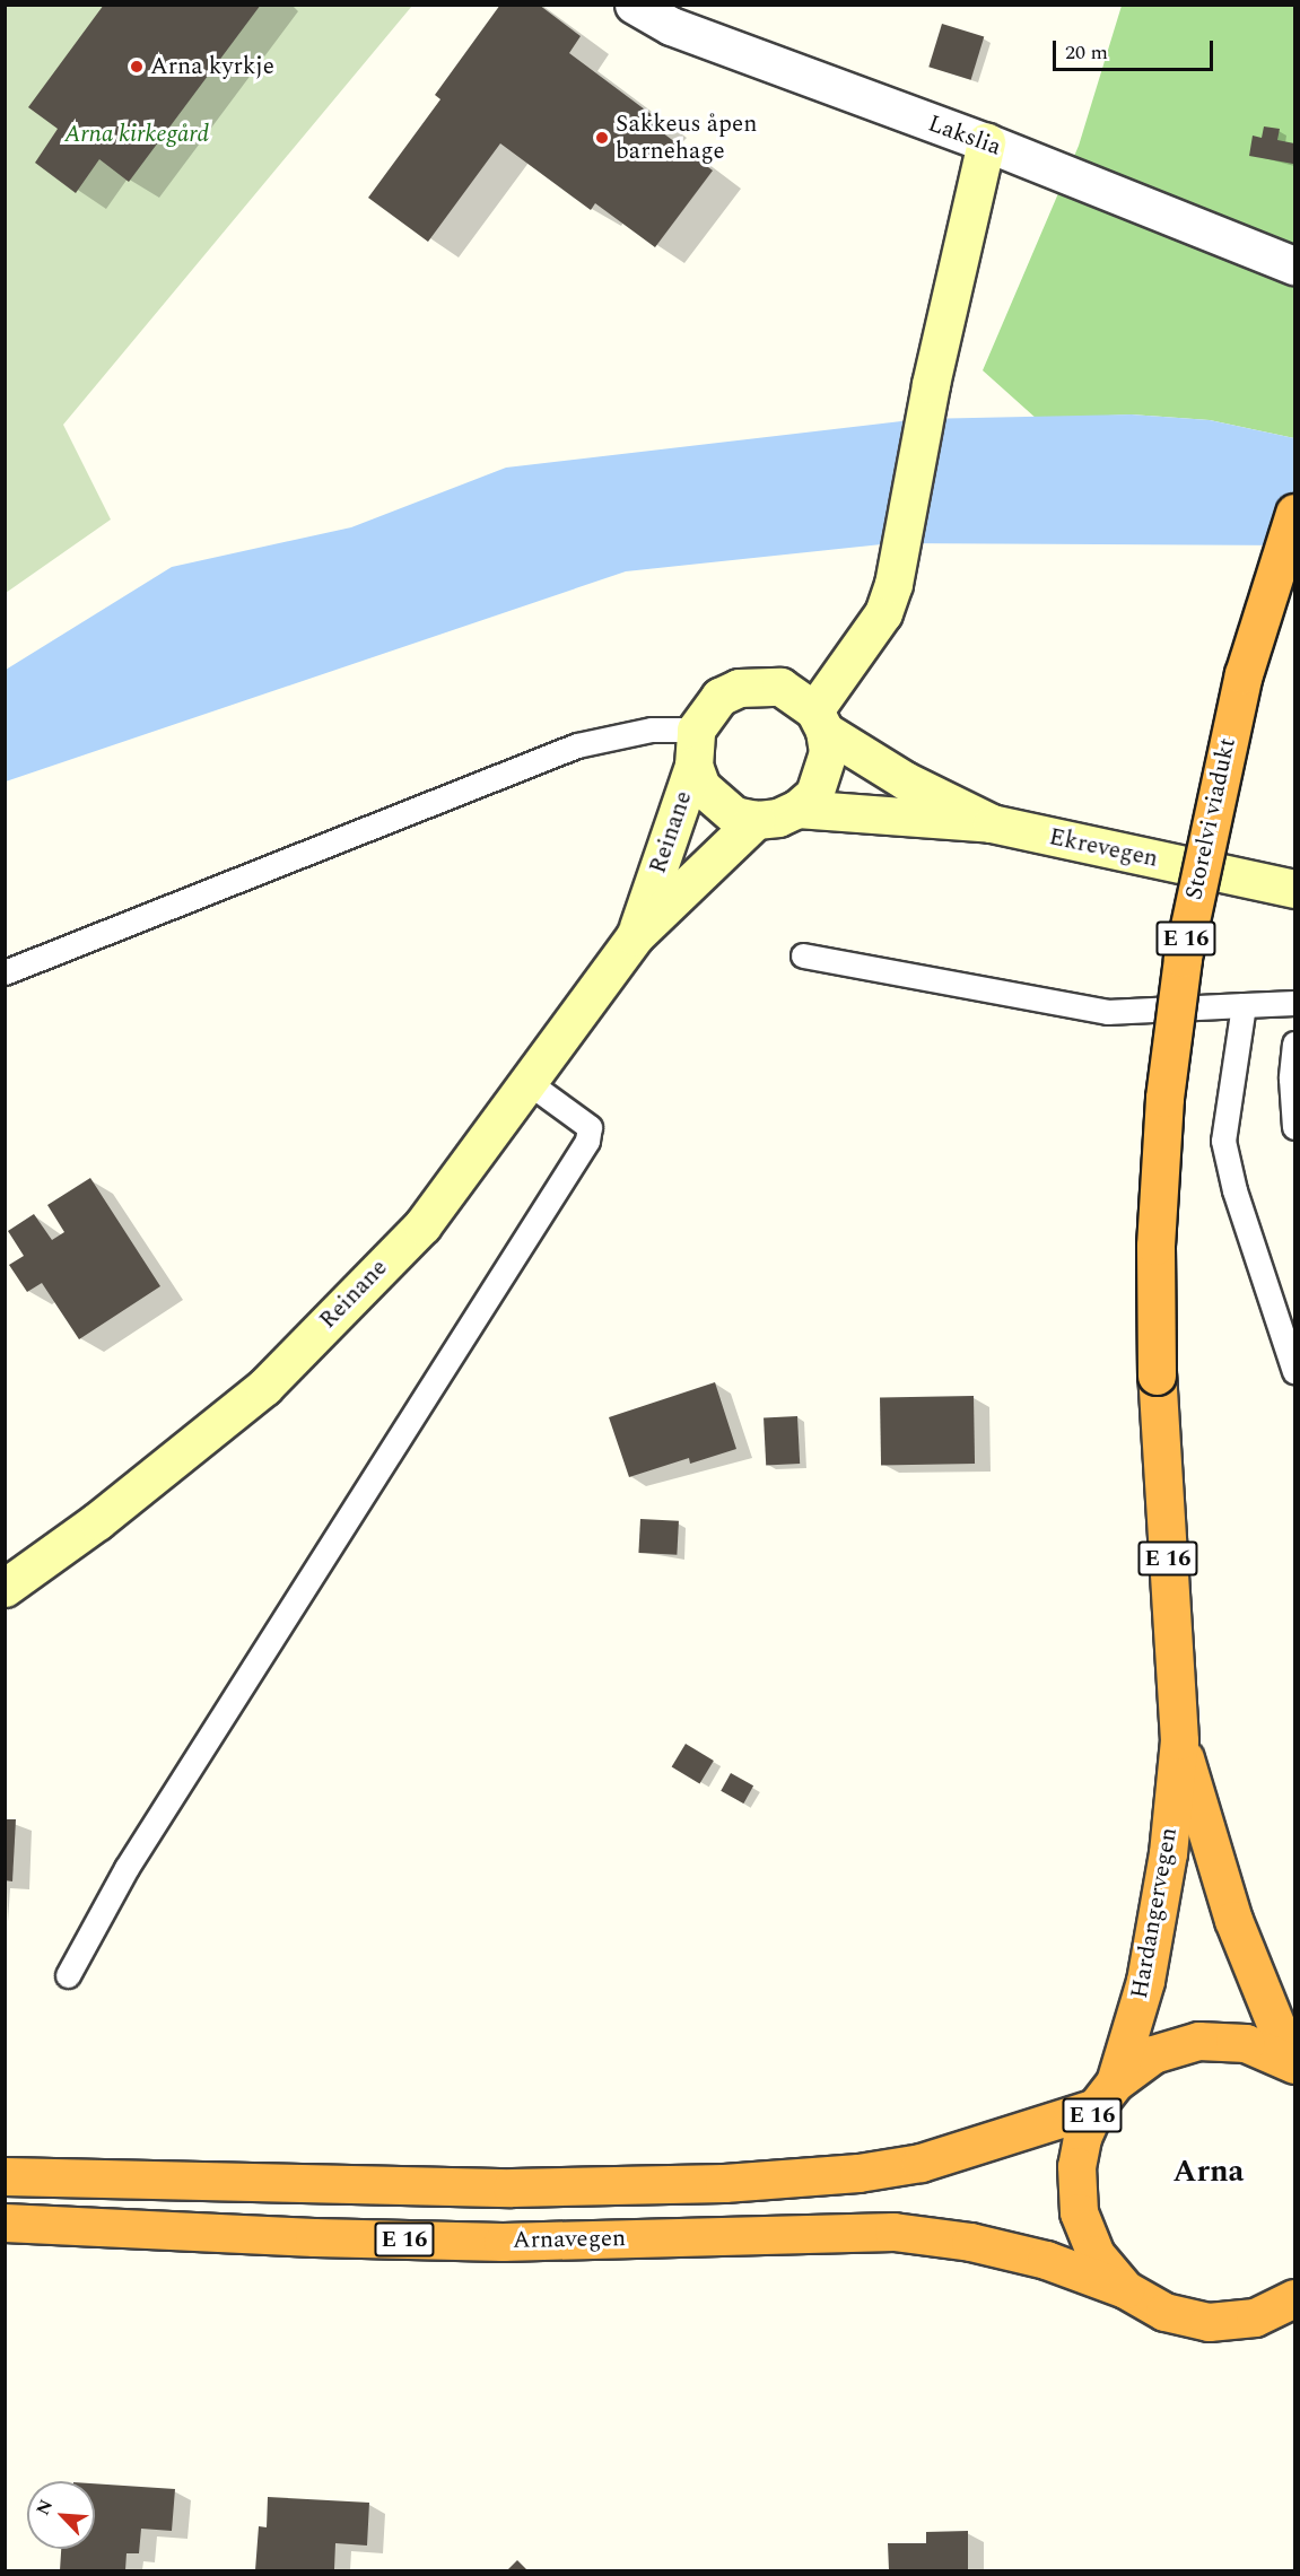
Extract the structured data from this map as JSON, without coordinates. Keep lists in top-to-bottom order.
{
  "streets": {
    "highway": [
      "Storelvi viadukt",
      "E 16",
      "Hardangervegen",
      "Arnavegen"
    ],
    "main road": ["Reinane", "Ekrevegen"],
    "street": ["Lakslia"]
  },
  "crossings": [
    ["Storelvi viadukt", "Hardangervegen"],
    ["Reinane", "Ekrevegen"],
    ["E 16", "Hardangervegen"],
    ["E 16", "Arnavegen"]
  ],
  "districts": ["Arna"],
  "parks": ["Arna kirkegård"],
  "places": ["Arna kyrkje", "Sakkeus åpen barnehage"],
  "scale_bar": "20 m",
  "north": "top left"
}
